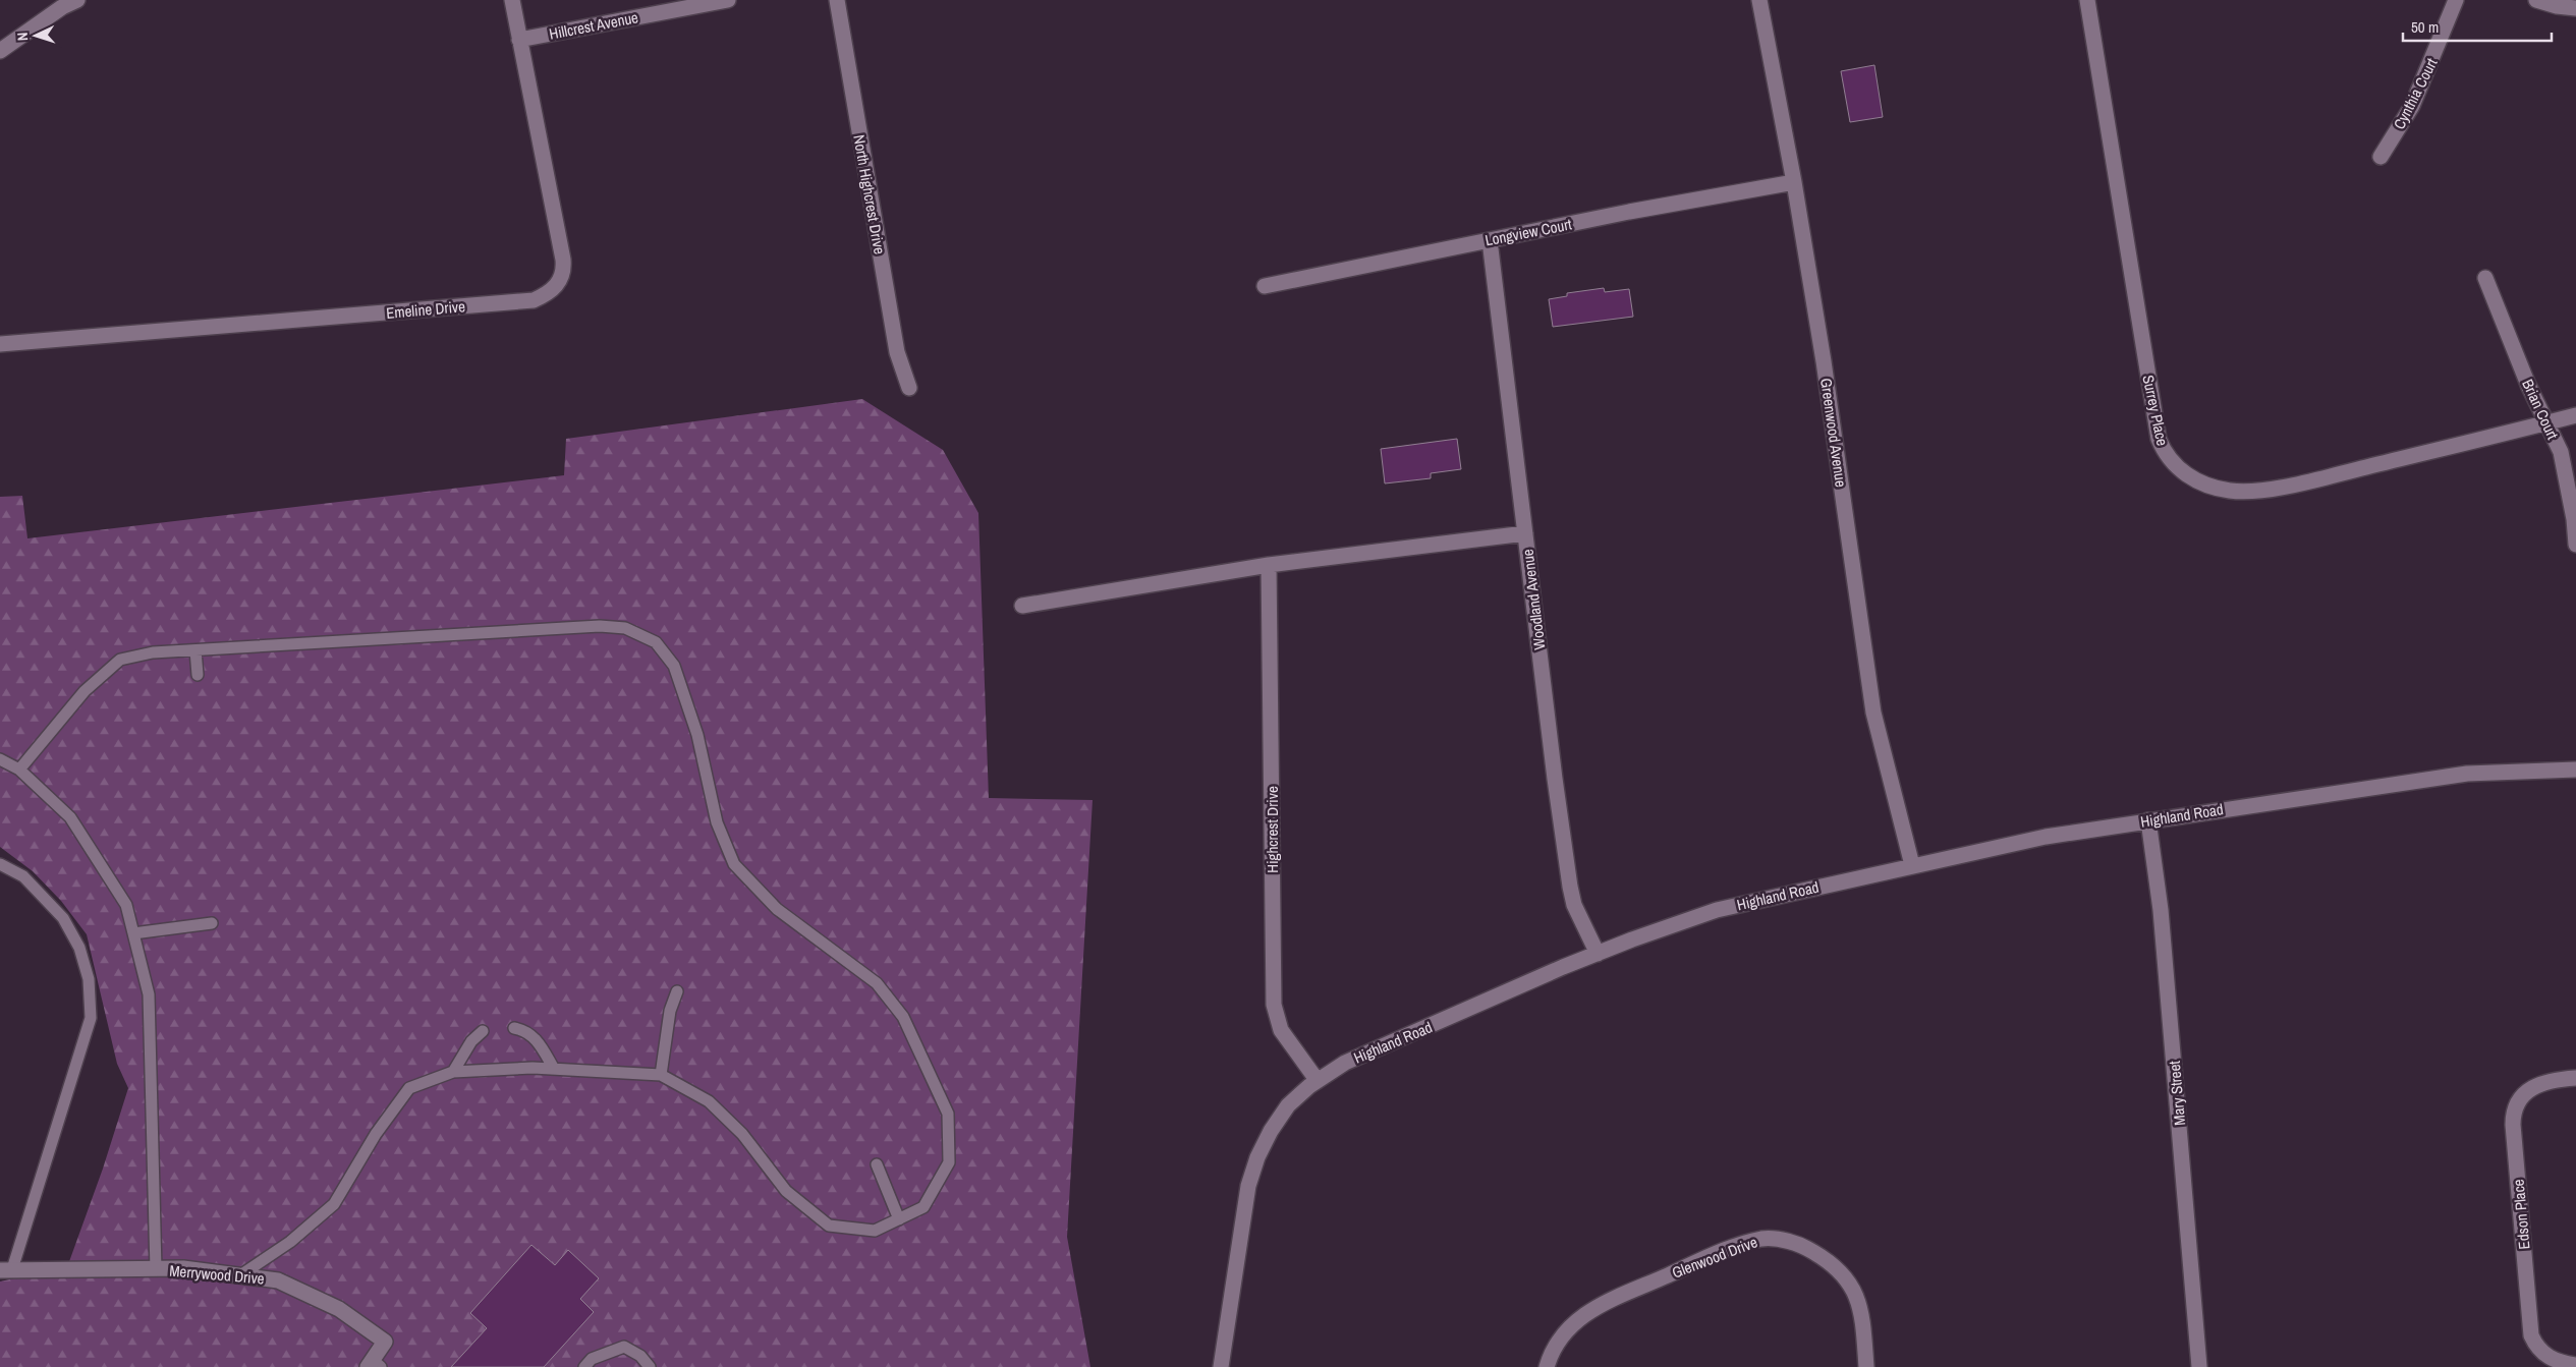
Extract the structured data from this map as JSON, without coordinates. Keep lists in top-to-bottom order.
{
  "streets": {
    "street": [
      "Hillcrest Avenue",
      "Cynthia Court",
      "North Highcrest Drive",
      "Longview Court",
      "Emeline Drive",
      "Brian Court",
      "Surrey Place",
      "Greenwood Avenue",
      "Woodland Avenue",
      "Highland Road",
      "Highcrest Drive",
      "Mary Street",
      "Edson Place",
      "Glenwood Drive",
      "Merrywood Drive"
    ]
  },
  "crossings": [
    ["Hillcrest Avenue", "Emeline Drive"],
    ["Longview Court", "Greenwood Avenue"],
    ["Longview Court", "Woodland Avenue"],
    ["Brian Court", "Surrey Place"],
    ["Greenwood Avenue", "Highland Road"],
    ["Woodland Avenue", "Highland Road"],
    ["Highland Road", "Highcrest Drive"],
    ["Highland Road", "Mary Street"]
  ],
  "scale_bar": "50 m",
  "north": "left"
}
